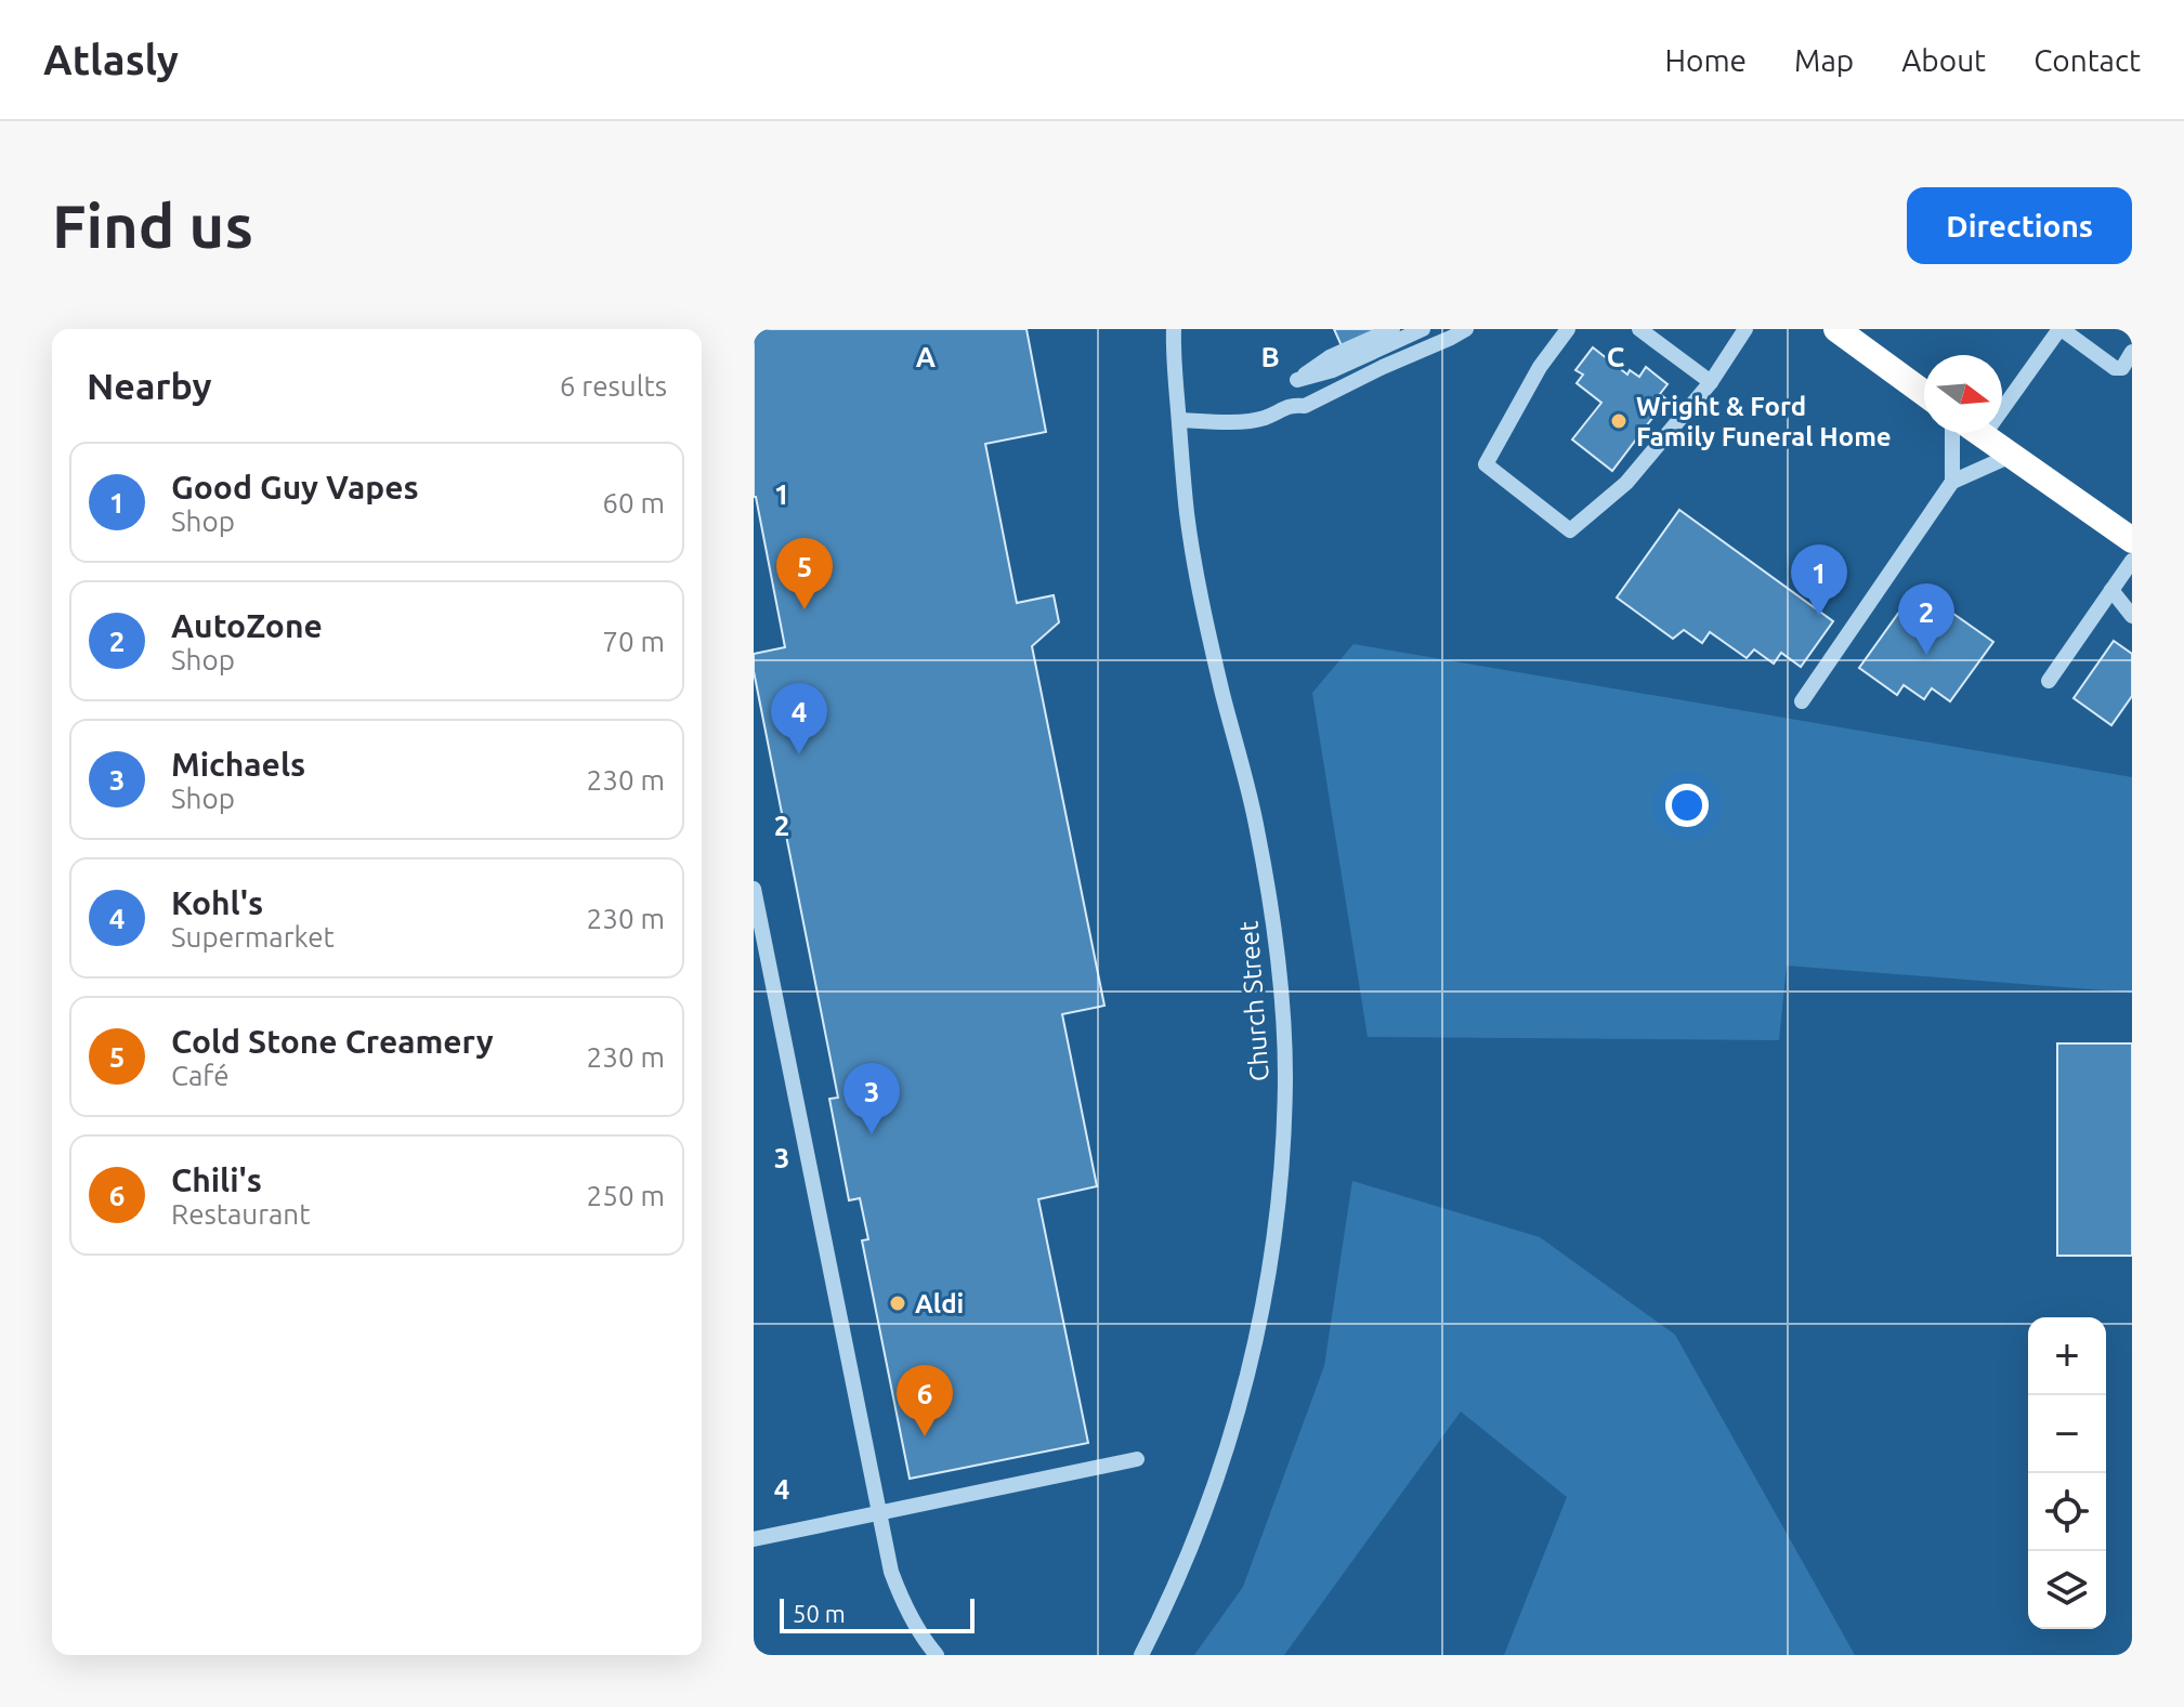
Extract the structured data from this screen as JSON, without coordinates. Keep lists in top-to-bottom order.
{
  "streets": {
    "street": ["Church Street"]
  },
  "places": ["Wright & Ford Family Funeral Home", "Aldi"],
  "scale_bar": "50 m",
  "north": "right",
  "page": {
    "header": "Atlasly",
    "nav": [
      "Home",
      "Map",
      "About",
      "Contact"
    ],
    "buttons": "Directions",
    "title": "Find us",
    "heading": ["Nearby", "6 results"],
    "list": [
      {
        "mark": "1",
        "name": "Good Guy Vapes",
        "note": "Shop",
        "value": "60 m"
      },
      {
        "mark": "2",
        "name": "AutoZone",
        "note": "Shop",
        "value": "70 m"
      },
      {
        "mark": "3",
        "name": "Michaels",
        "note": "Shop",
        "value": "230 m"
      },
      {
        "mark": "4",
        "name": "Kohl's",
        "note": "Supermarket",
        "value": "230 m"
      },
      {
        "mark": "5",
        "name": "Cold Stone Creamery",
        "note": "Café",
        "value": "230 m"
      },
      {
        "mark": "6",
        "name": "Chili's",
        "note": "Restaurant",
        "value": "250 m"
      }
    ],
    "pins": [
      "5",
      "1",
      "2",
      "4",
      "3",
      "6"
    ],
    "map_buttons": ["+", "−"],
    "scale": "50 m"
  },
  "grid": {
    "columns": ["A", "B", "C"],
    "rows": [
      "1",
      "2",
      "3",
      "4"
    ]
  }
}
